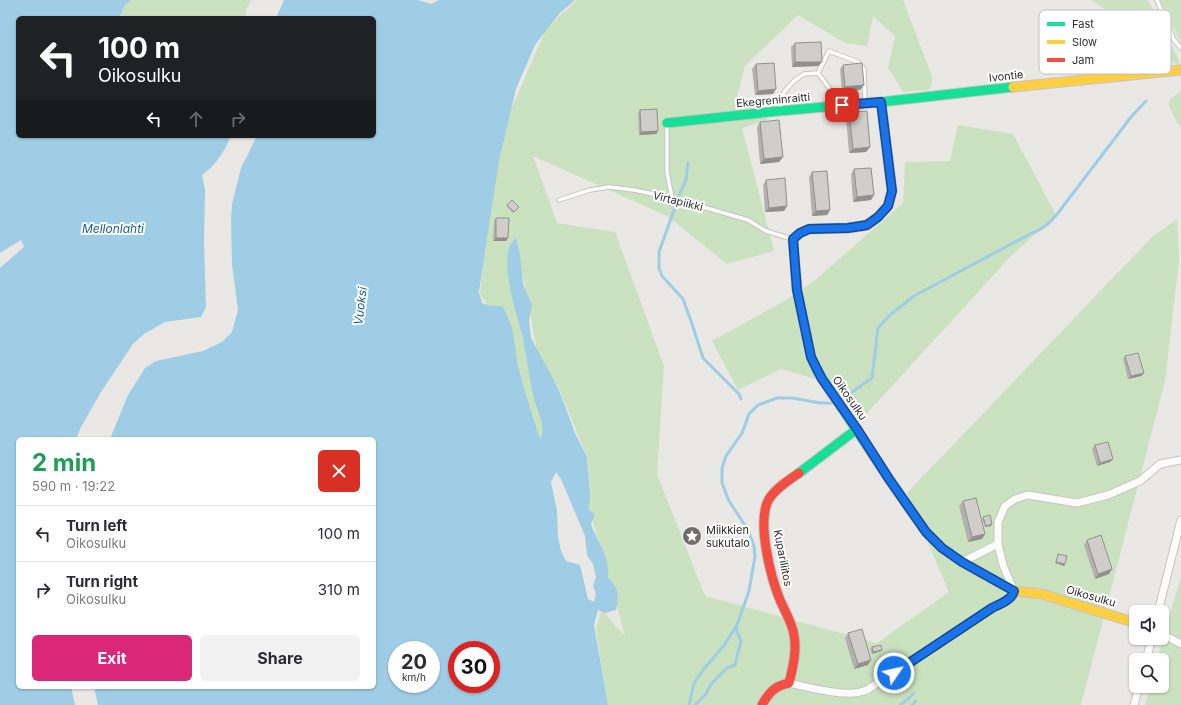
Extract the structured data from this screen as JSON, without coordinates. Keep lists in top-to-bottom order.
{
  "streets": {
    "street": [
      "Ivontie",
      "Ekegreninraitti",
      "Oikosulku",
      "Kupariliitos"
    ],
    "lane": ["Virtapiikki"]
  },
  "crossings": [
    ["Ivontie", "Ekegreninraitti"],
    ["Virtapiikki", "Oikosulku"],
    ["Oikosulku", "Kupariliitos"]
  ],
  "water": ["Mellonlahti", "Vuoksi"],
  "places": {
    "place": ["Miikkien sukutalo"]
  },
  "legend": ["Fast", "Slow", "Jam"],
  "page": {
    "turn": ["100 m", "Oikosulku"],
    "heading": ["2 min", "590 m · 19:22"],
    "list": [
      {
        "name": "Turn left",
        "note": "Oikosulku",
        "value": "100 m"
      },
      {
        "name": "Turn right",
        "note": "Oikosulku",
        "value": "310 m"
      }
    ],
    "buttons": ["Exit", "Share"],
    "speed": "20 km/h",
    "limit": "30"
  }
}
